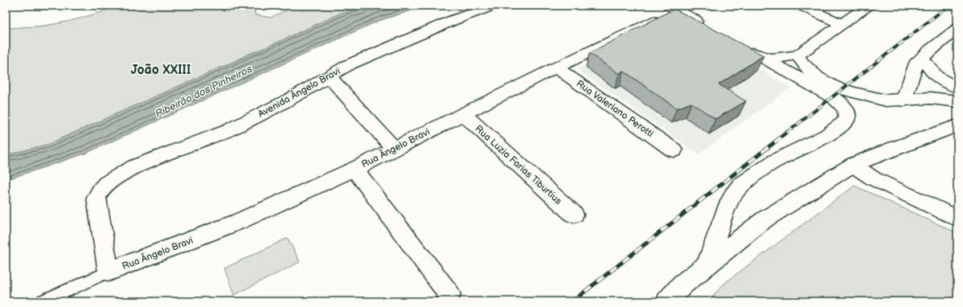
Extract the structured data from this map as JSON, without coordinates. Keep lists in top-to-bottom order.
{
  "streets": {
    "street": [
      "Avenida Ângelo Bravi",
      "Rua Valeriano Perotti",
      "Rua Ângelo Bravi",
      "Rua Luzia Farias Tiburtius"
    ]
  },
  "crossings": [
    ["Avenida Ângelo Bravi", "Rua Ângelo Bravi"],
    ["Rua Valeriano Perotti", "Rua Ângelo Bravi"],
    ["Rua Ângelo Bravi", "Rua Luzia Farias Tiburtius"]
  ],
  "districts": ["João XXIII"],
  "water": ["Ribeirão dos Pinheiros"]
}
